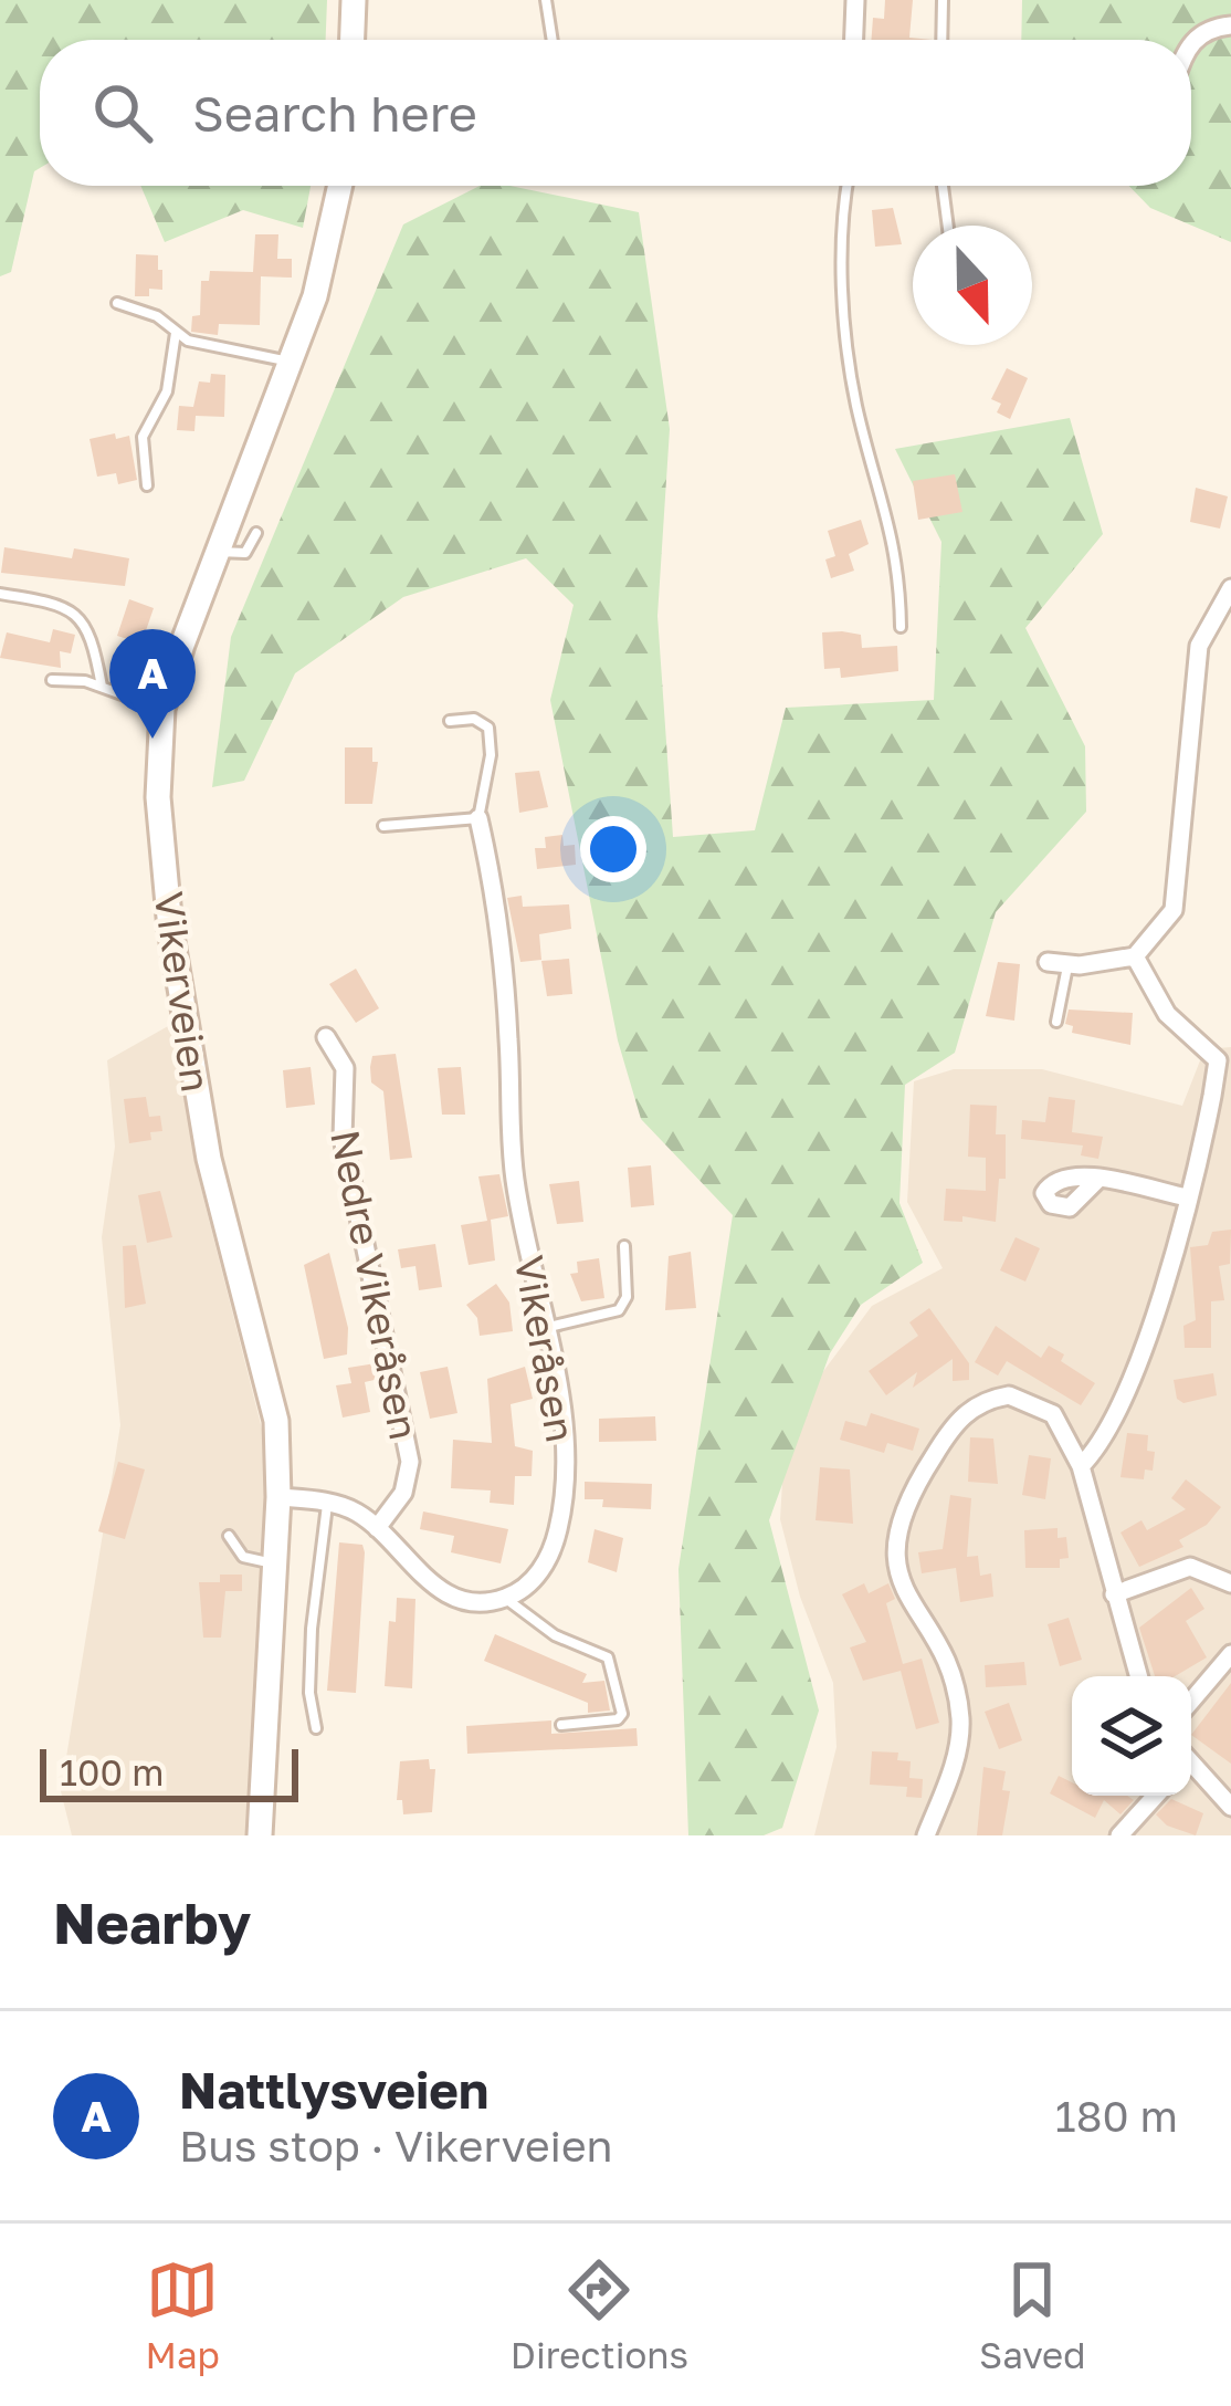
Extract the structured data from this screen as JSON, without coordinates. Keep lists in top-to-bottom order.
{
  "streets": {
    "main road": ["Vikerveien"],
    "street": ["Nedre Vikeråsen", "Vikeråsen"]
  },
  "scale_bar": "100 m",
  "north": "bottom",
  "page": {
    "search": "Search here",
    "pins": "A",
    "scale": "100 m",
    "heading": "Nearby",
    "list": [
      {
        "mark": "A",
        "name": "Nattlysveien",
        "note": "Bus stop · Vikerveien",
        "value": "180 m"
      }
    ],
    "nav": ["Map", "Directions", "Saved"]
  }
}
